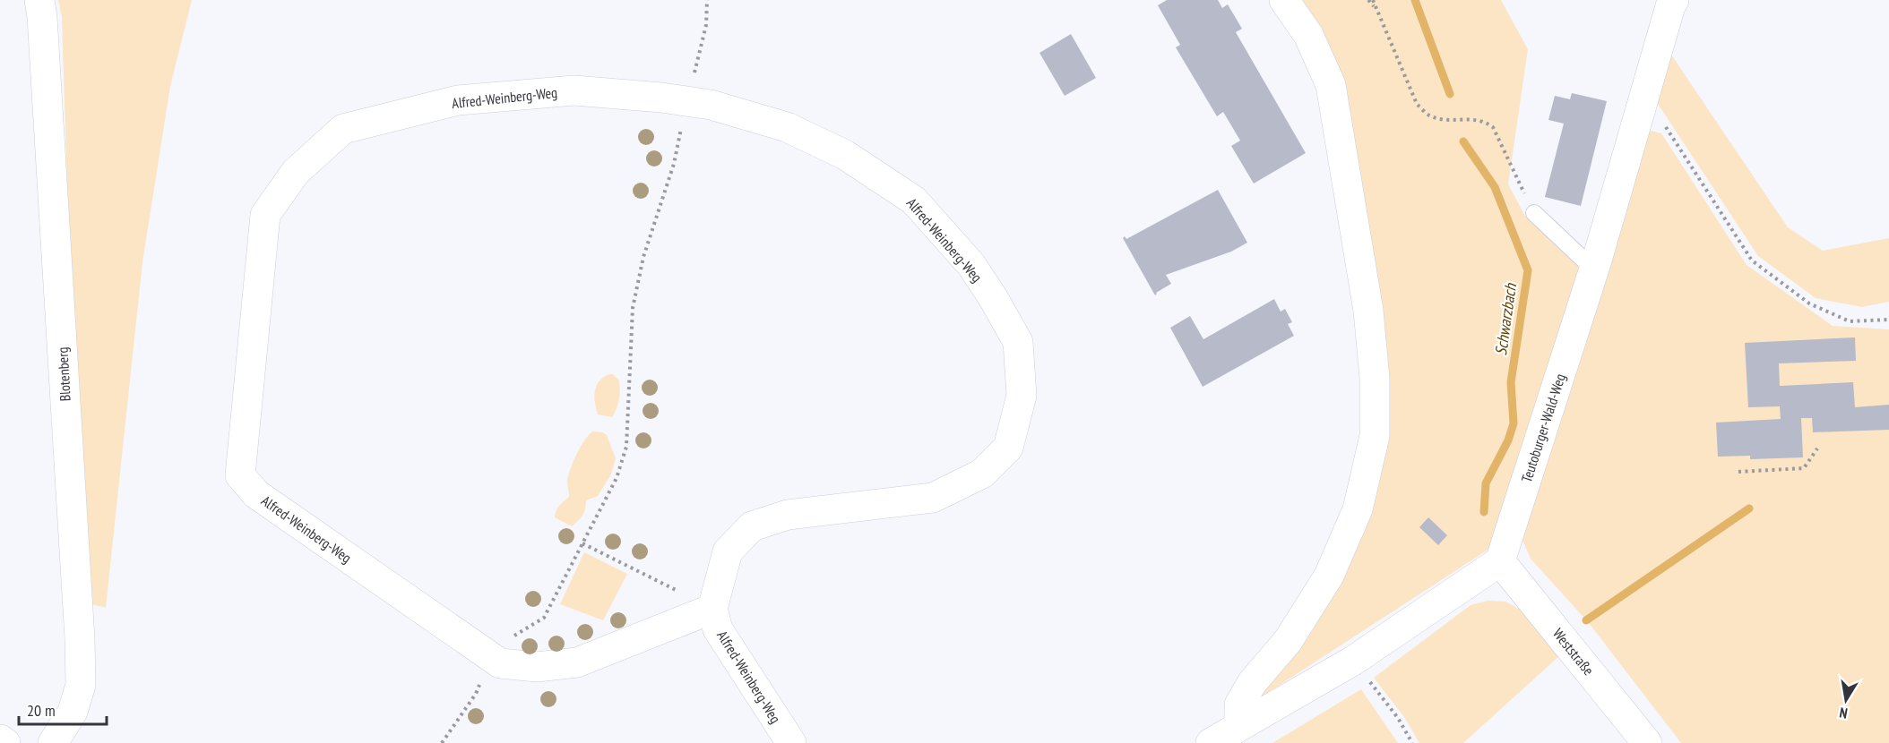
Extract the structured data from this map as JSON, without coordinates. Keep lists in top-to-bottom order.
{
  "streets": {
    "street": [
      "Alfred-Weinberg-Weg",
      "Blotenberg",
      "Teutoburger-Wald-Weg",
      "Weststraße"
    ]
  },
  "crossings": [
    ["Teutoburger-Wald-Weg", "Weststraße"]
  ],
  "water": ["Schwarzbach"],
  "scale_bar": "20 m",
  "north": "bottom"
}
